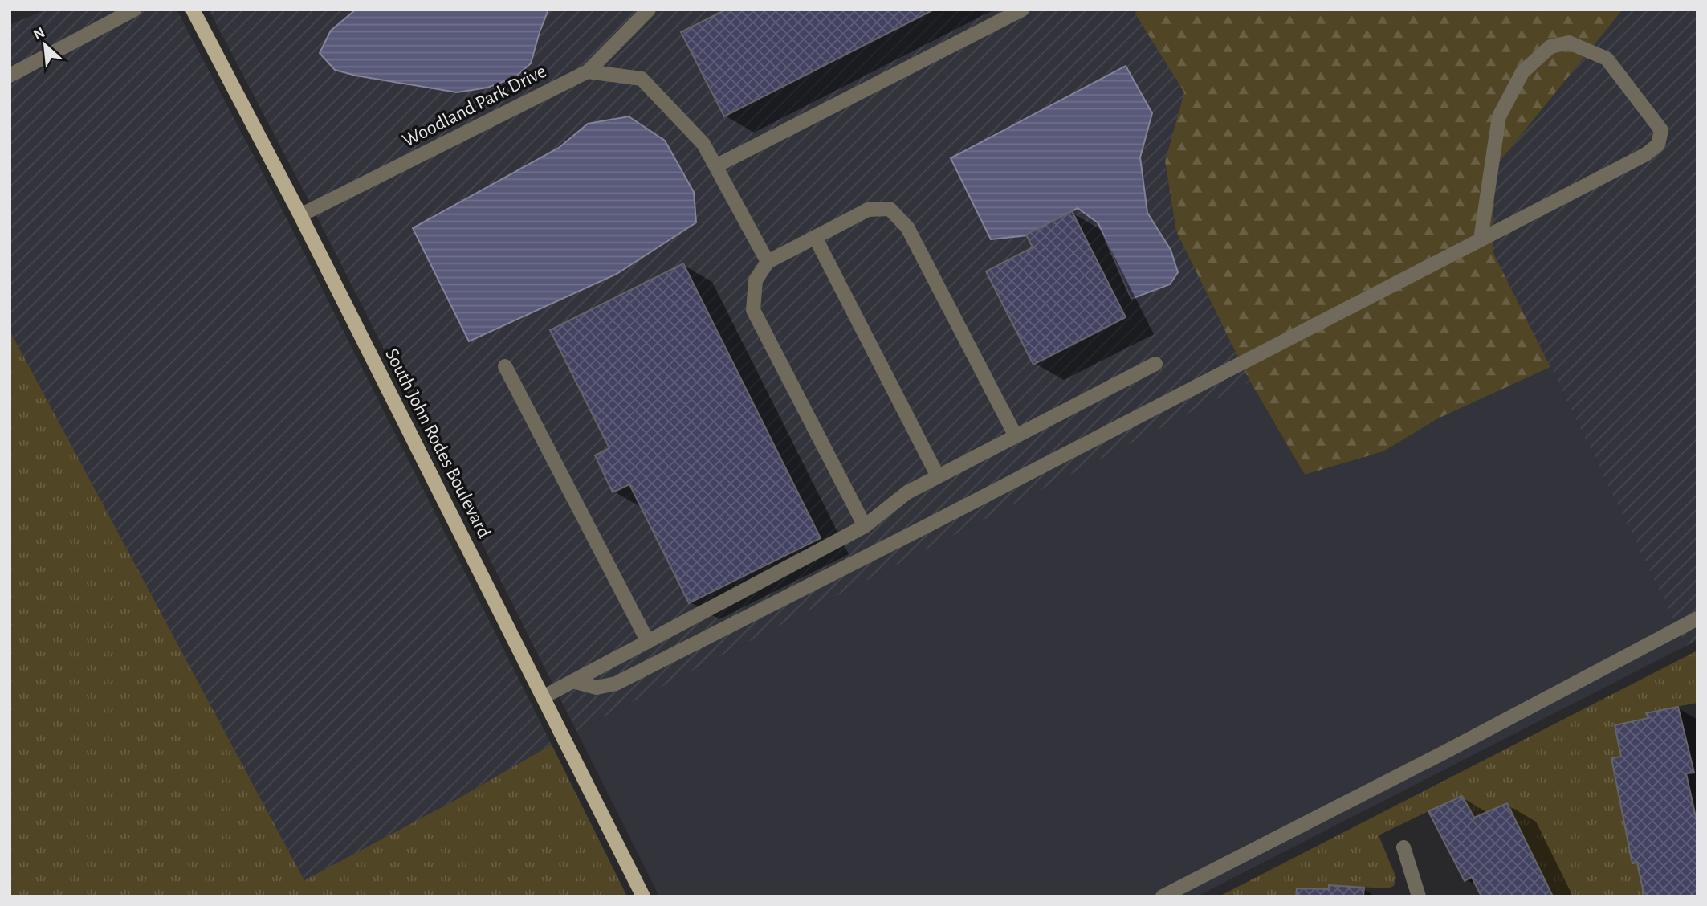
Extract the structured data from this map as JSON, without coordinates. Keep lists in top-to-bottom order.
{
  "streets": {
    "main road": ["South John Rodes Boulevard"],
    "street": ["Woodland Park Drive"]
  },
  "crossings": [
    ["Woodland Park Drive", "South John Rodes Boulevard"]
  ],
  "north": "top left"
}
